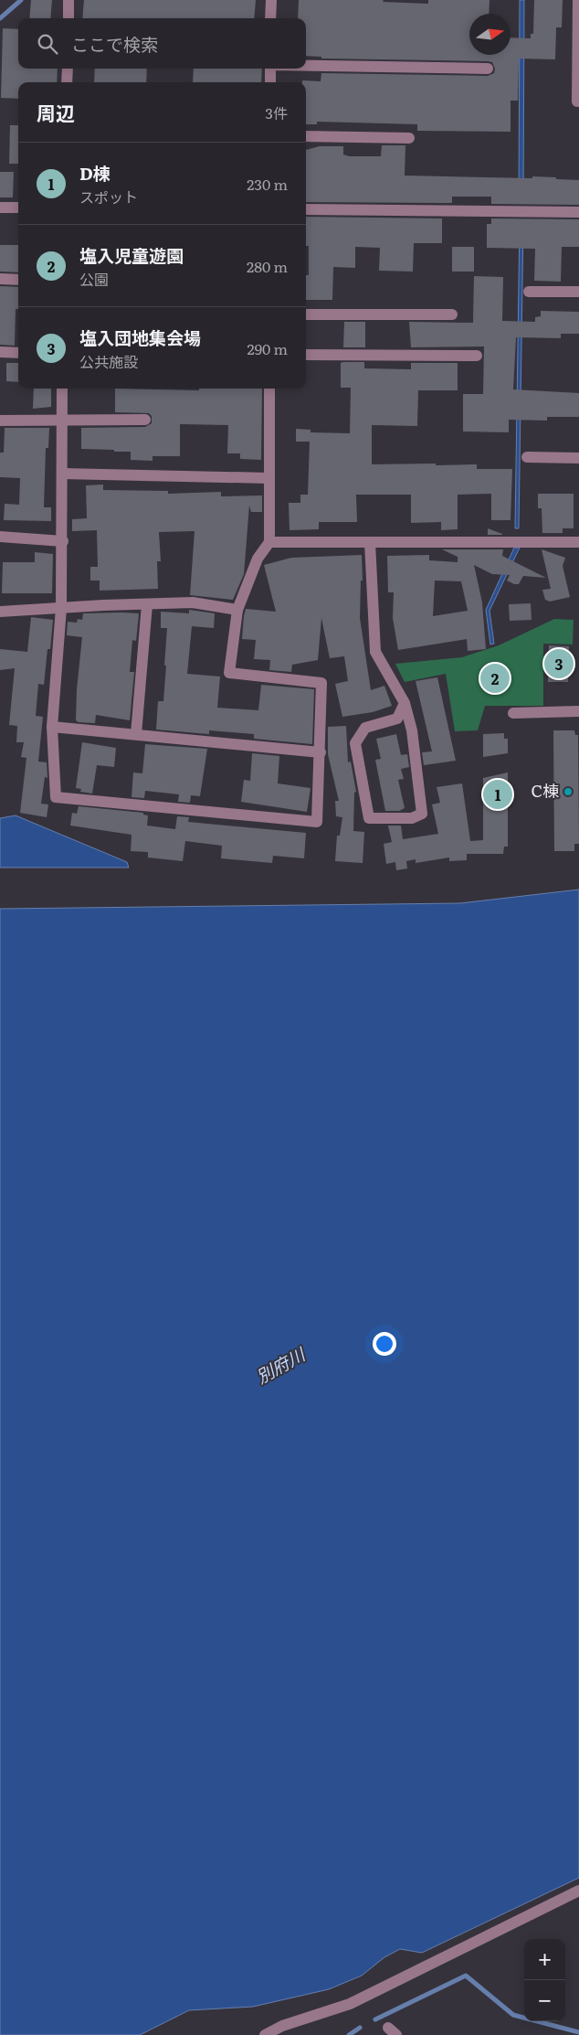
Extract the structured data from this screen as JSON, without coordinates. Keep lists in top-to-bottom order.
{
  "water": ["別府川"],
  "places": ["C棟"],
  "north": "right",
  "page": {
    "search": "ここで検索",
    "heading": ["周辺", "3件"],
    "list": [
      {
        "mark": "1",
        "name": "D棟",
        "note": "スポット",
        "value": "230 m"
      },
      {
        "mark": "2",
        "name": "塩入児童遊園",
        "note": "公園",
        "value": "280 m"
      },
      {
        "mark": "3",
        "name": "塩入団地集会場",
        "note": "公共施設",
        "value": "290 m"
      }
    ],
    "pins": ["3", "2", "1"],
    "map_buttons": ["+", "−"]
  }
}
